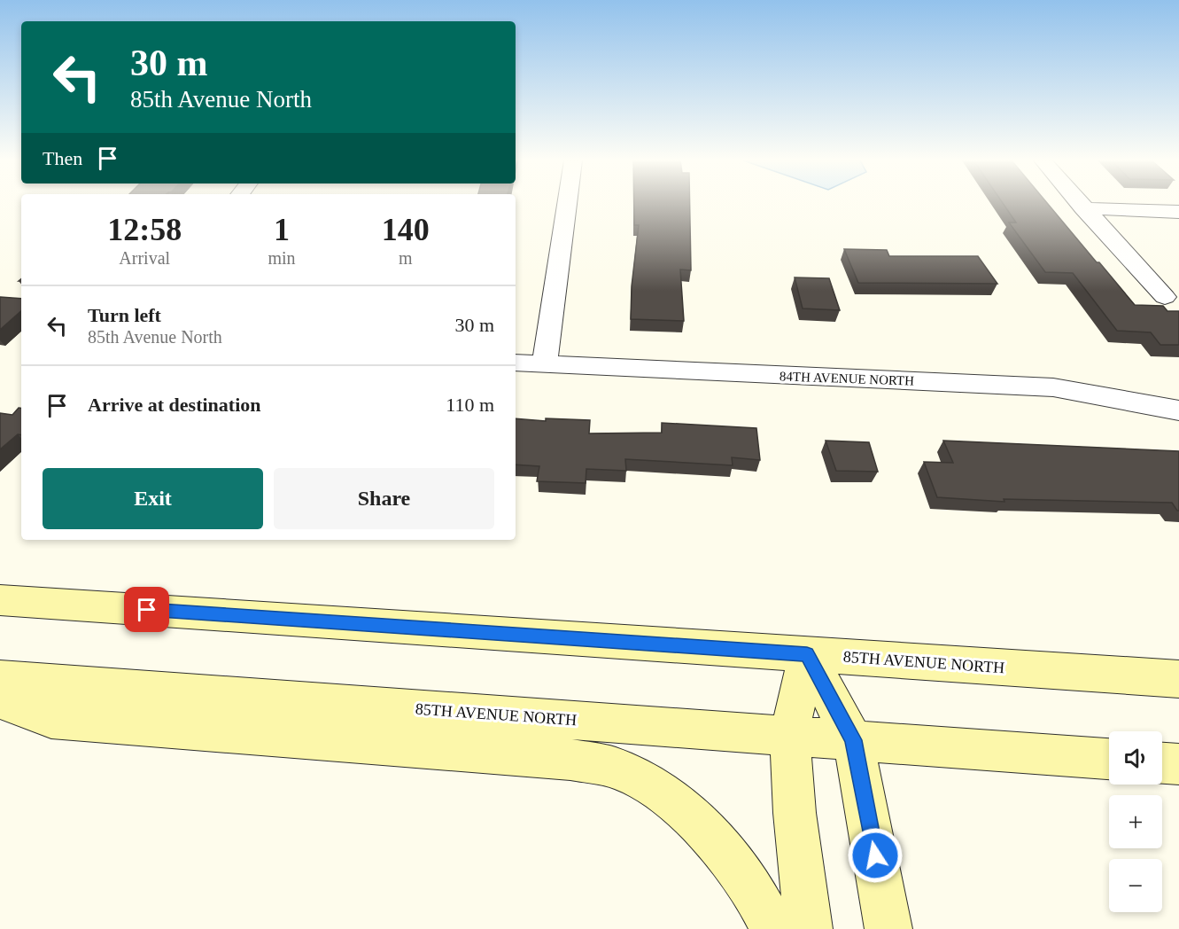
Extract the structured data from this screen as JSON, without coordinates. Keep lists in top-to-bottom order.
{
  "streets": {
    "main road": ["85TH AVENUE NORTH"],
    "street": ["84TH AVENUE NORTH"]
  },
  "page": {
    "turn": ["30 m", "85th Avenue North"],
    "then": "Then",
    "eta": [
      "12:58",
      "Arrival",
      "1",
      "min",
      "140",
      "m"
    ],
    "list": [
      {
        "name": "Turn left",
        "note": "85th Avenue North",
        "value": "30 m"
      },
      {
        "name": "Arrive at destination",
        "value": "110 m"
      }
    ],
    "buttons": ["Exit", "Share"],
    "map_buttons": ["+", "−"]
  }
}
